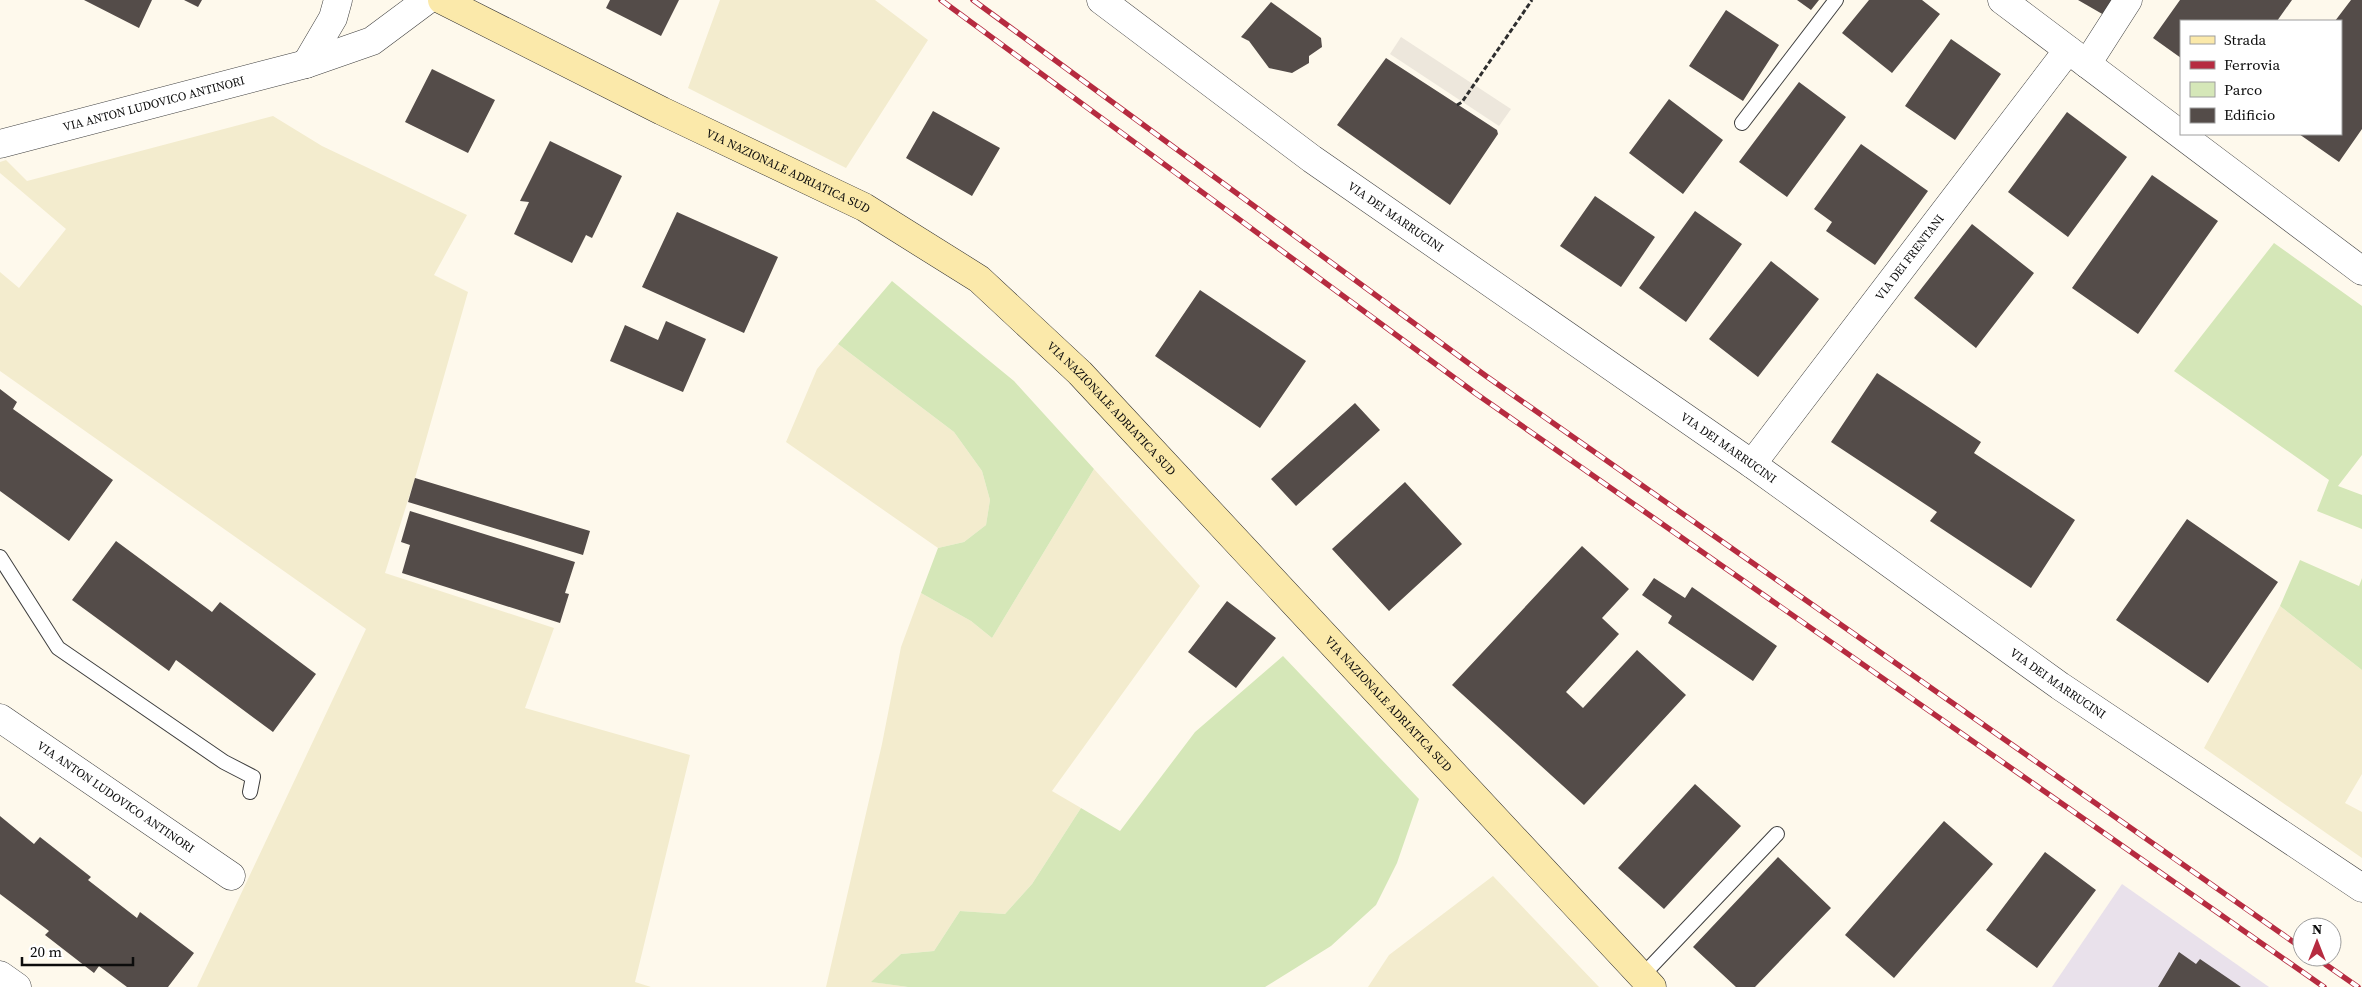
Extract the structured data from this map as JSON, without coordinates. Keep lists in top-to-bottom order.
{
  "streets": {
    "main road": ["VIA NAZIONALE ADRIATICA SUD"],
    "street": ["VIA ANTON LUDOVICO ANTINORI", "VIA DEI MARRUCINI", "VIA DEI FRENTANI"]
  },
  "crossings": [
    ["VIA DEI MARRUCINI", "VIA DEI FRENTANI"]
  ],
  "legend": [
    "Strada",
    "Ferrovia",
    "Parco",
    "Edificio"
  ],
  "scale_bar": "20 m",
  "north": "top"
}
